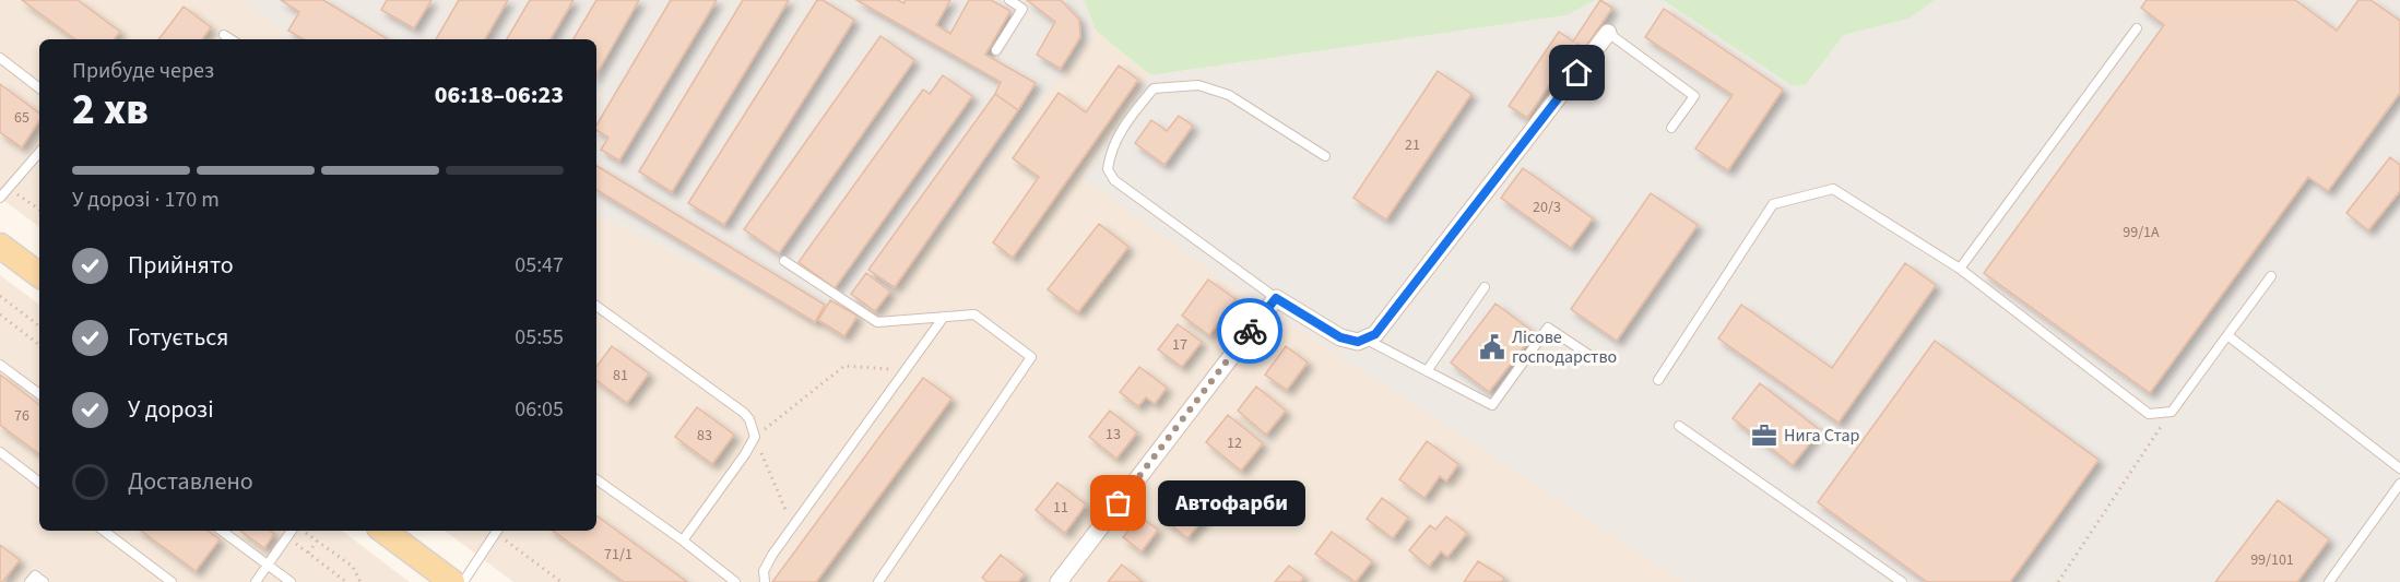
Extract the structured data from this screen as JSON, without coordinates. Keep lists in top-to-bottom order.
{
  "places": {
    "public building": ["Лісове господарство"],
    "office": ["Нига Стар"],
    "other": ["Автофарби"]
  },
  "house_numbers": [
    "65",
    "21",
    "20/3",
    "99/1А",
    "17",
    "81",
    "76",
    "13",
    "83",
    "12",
    "11",
    "71/1",
    "99/101"
  ],
  "page": {
    "heading": ["2 хв", "Прибуде через", "06:18–06:23"],
    "bar": "У дорозі · 170 m",
    "list": [
      ["Прийнято", "05:47"],
      ["Готується", "05:55"],
      ["У дорозі", "06:05"],
      "Доставлено"
    ],
    "bubble": "Автофарби"
  }
}
